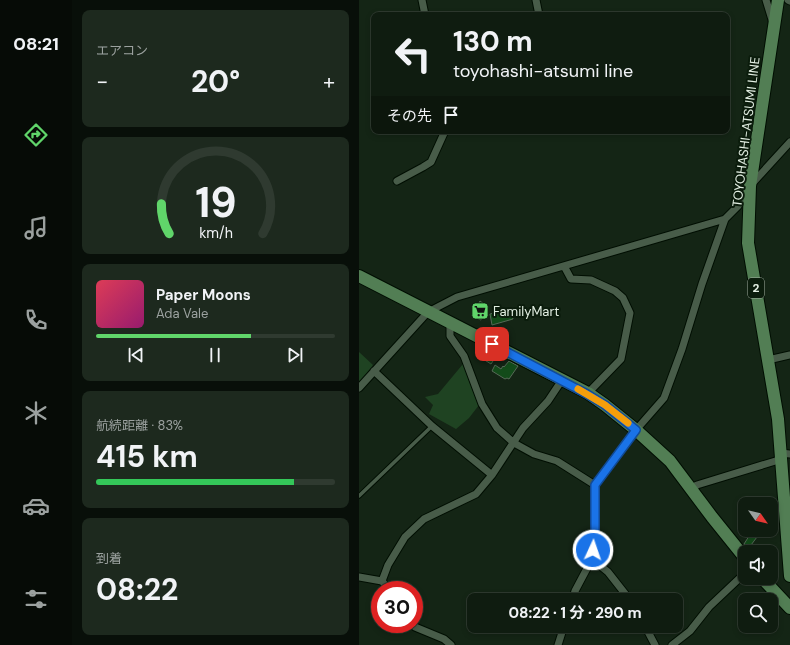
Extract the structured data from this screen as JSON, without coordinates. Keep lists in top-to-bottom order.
{
  "streets": {
    "main road": ["TOYOHASHI-ATSUMI LINE", "2"]
  },
  "places": {
    "supermarket": ["FamilyMart"]
  },
  "north": "bottom right",
  "page": {
    "tabs": "08:21",
    "tile": [
      "エアコン",
      ["航続距離 · 83%", "415 km"],
      ["到着", "08:22"]
    ],
    "turn": ["130 m", "toyohashi-atsumi line"],
    "heat": ["−", "20°", "+"],
    "then": "その先",
    "song": ["Paper Moons", "Ada Vale"],
    "limit": "30",
    "trip": "08:22 · 1 分 · 290 m",
    "gauge": ["19", "km/h"]
  }
}
